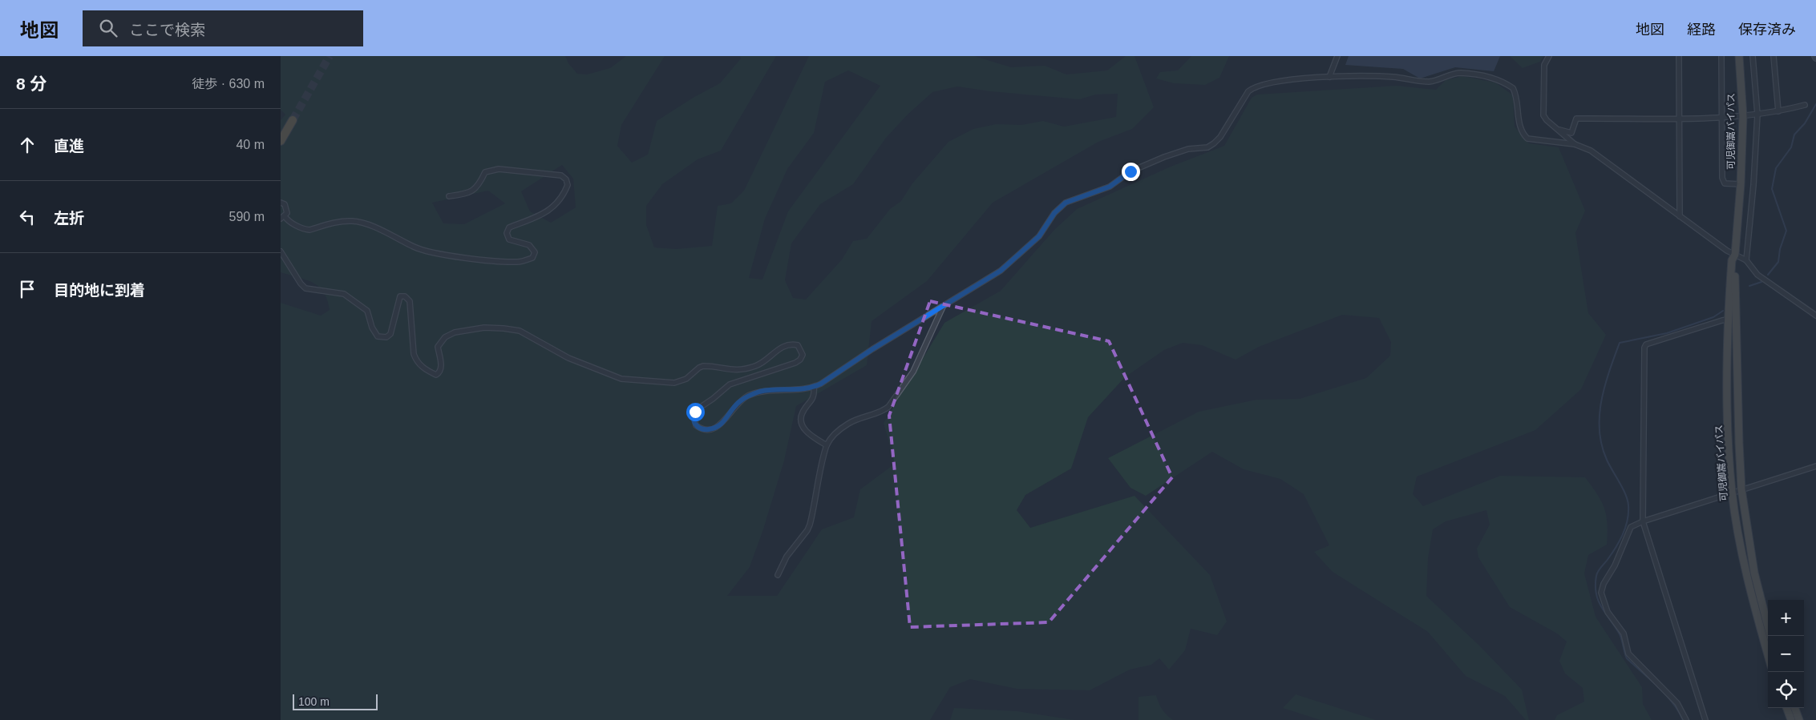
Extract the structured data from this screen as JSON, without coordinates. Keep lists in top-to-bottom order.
{
  "streets": {
    "highway": ["可児御嵩バイパス"]
  },
  "scale_bar": "100 m",
  "page": {
    "header": "地図",
    "search": "ここで検索",
    "nav": ["地図", "経路", "保存済み"],
    "heading": ["8 分", "徒歩 · 630 m"],
    "list": [
      ["直進", "40 m"],
      ["左折", "590 m"],
      "目的地に到着"
    ],
    "map_buttons": ["+", "−"],
    "scale": "100 m"
  }
}
